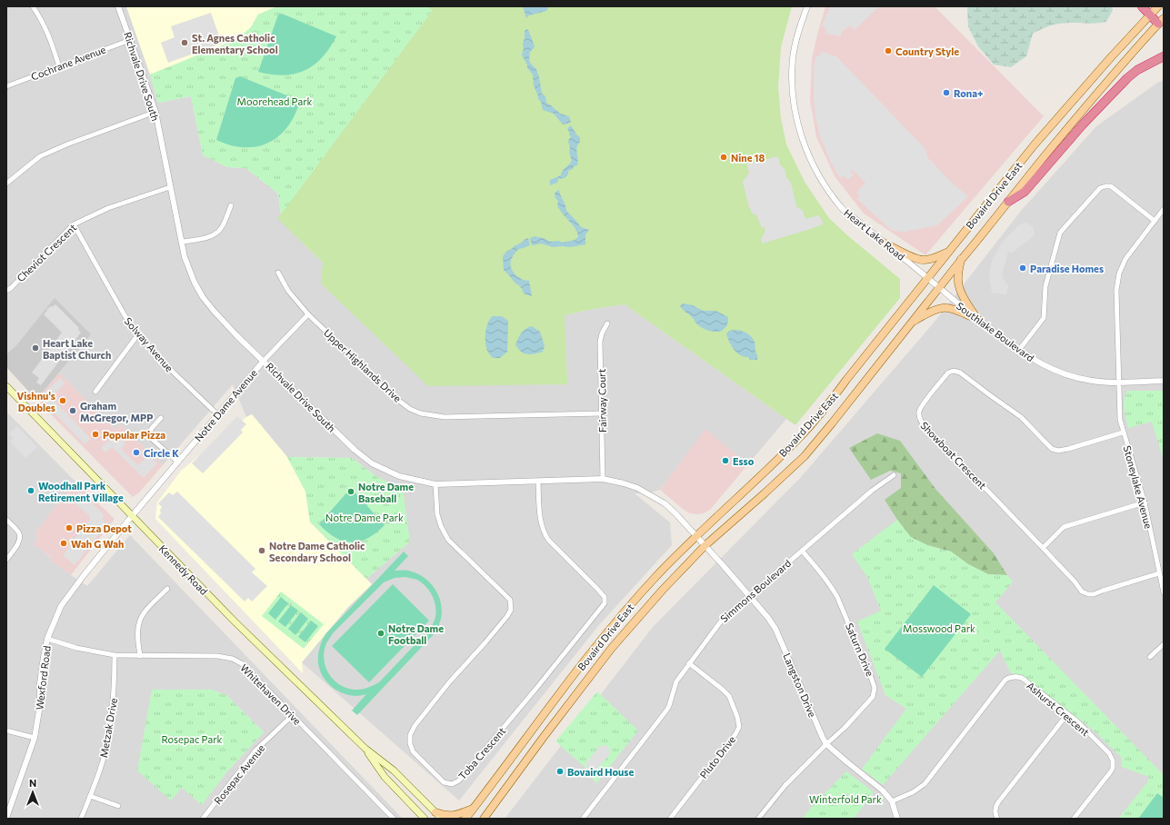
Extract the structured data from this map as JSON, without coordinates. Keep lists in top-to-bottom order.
{
  "streets": {
    "main road": ["Bovaird Drive East", "Kennedy Road"],
    "street": [
      "Cochrane Avenue",
      "Richvale Drive South",
      "Heart Lake Road",
      "Cheviot Crescent",
      "Southlake Boulevard",
      "Solway Avenue",
      "Upper Highlands Drive",
      "Fairway Court",
      "Notre Dame Avenue",
      "Showboat Crescent",
      "Stoneylake Avenue",
      "Simmons Boulevard",
      "Saturn Drive",
      "Wexford Road",
      "Langston Drive",
      "Whitehaven Drive",
      "Ashurst Crescent",
      "Metzak Drive",
      "Toba Crescent",
      "Pluto Drive",
      "Rosepac Avenue"
    ]
  },
  "crossings": [
    ["Cochrane Avenue", "Richvale Drive South"],
    ["Richvale Drive South", "Bovaird Drive East"],
    ["Richvale Drive South", "Cheviot Crescent"],
    ["Richvale Drive South", "Fairway Court"],
    ["Richvale Drive South", "Notre Dame Avenue"],
    ["Richvale Drive South", "Langston Drive"],
    ["Richvale Drive South", "Toba Crescent"],
    ["Bovaird Drive East", "Heart Lake Road"],
    ["Bovaird Drive East", "Southlake Boulevard"],
    ["Bovaird Drive East", "Langston Drive"],
    ["Heart Lake Road", "Southlake Boulevard"],
    ["Cheviot Crescent", "Solway Avenue"],
    ["Southlake Boulevard", "Stoneylake Avenue"],
    ["Solway Avenue", "Notre Dame Avenue"],
    ["Upper Highlands Drive", "Fairway Court"],
    ["Upper Highlands Drive", "Notre Dame Avenue"],
    ["Notre Dame Avenue", "Kennedy Road"],
    ["Notre Dame Avenue", "Wexford Road"],
    ["Showboat Crescent", "Stoneylake Avenue"],
    ["Kennedy Road", "Wexford Road"],
    ["Simmons Boulevard", "Saturn Drive"],
    ["Simmons Boulevard", "Langston Drive"],
    ["Simmons Boulevard", "Pluto Drive"],
    ["Saturn Drive", "Langston Drive"],
    ["Wexford Road", "Whitehaven Drive"],
    ["Langston Drive", "Ashurst Crescent"],
    ["Whitehaven Drive", "Metzak Drive"],
    ["Whitehaven Drive", "Rosepac Avenue"]
  ],
  "parks": [
    "Moorehead Park",
    "Notre Dame Park",
    "Mosswood Park",
    "Rosepac Park",
    "Winterfold Park"
  ],
  "places": [
    "St. Agnes Catholic Elementary School",
    "Country Style",
    "Rona+",
    "Nine 18",
    "Paradise Homes",
    "Heart Lake Baptist Church",
    "Vishnu's Doubles",
    "Graham McGregor, MPP",
    "Popular Pizza",
    "Circle K",
    "Esso",
    "Woodhall Park Retirement Village",
    "Notre Dame Baseball",
    "Pizza Depot",
    "Wah G Wah",
    "Notre Dame Catholic Secondary School",
    "Notre Dame Football",
    "Bovaird House"
  ],
  "north": "top"
}
